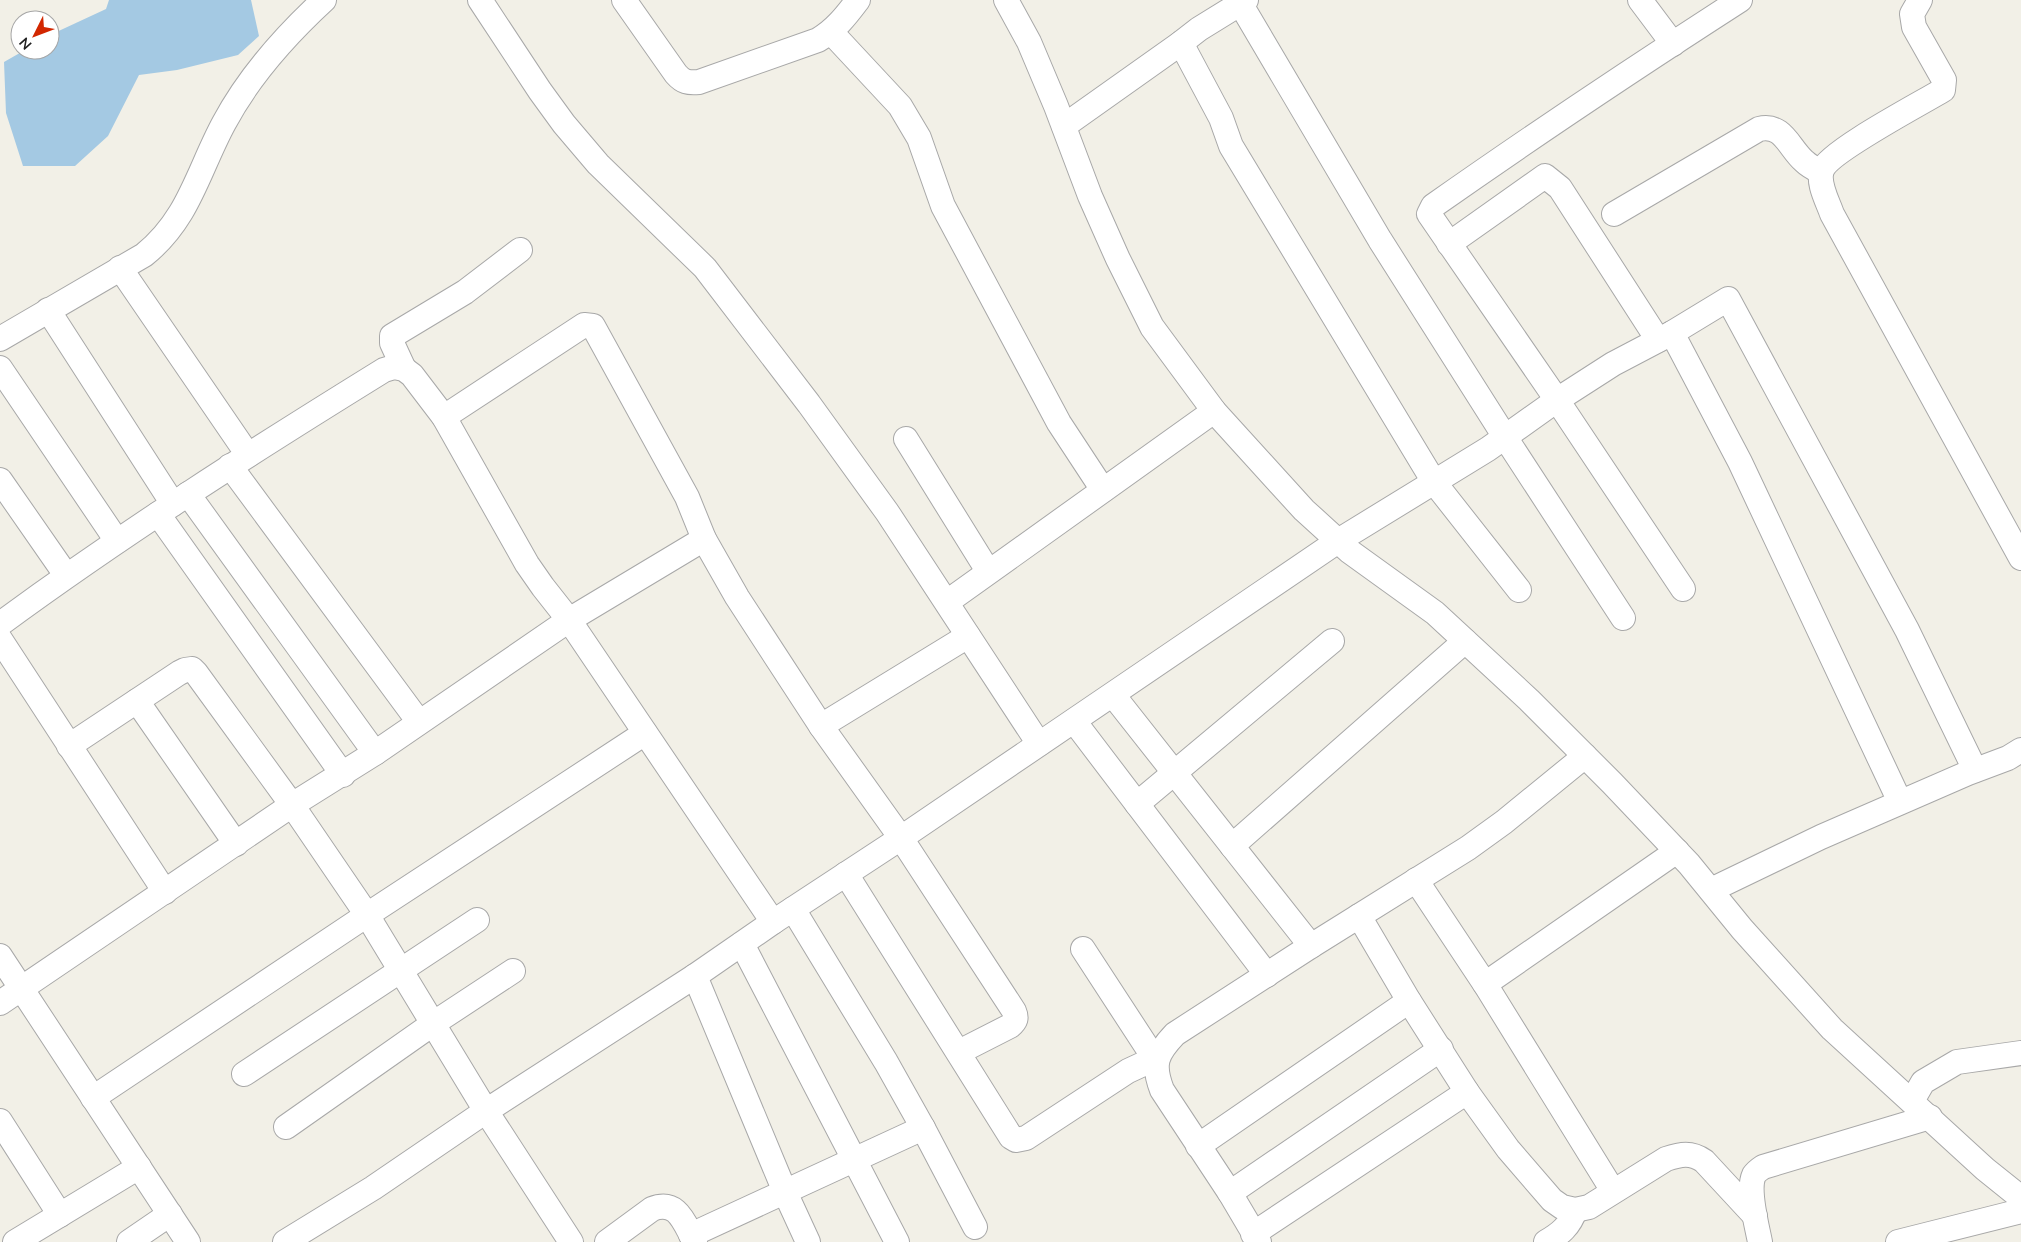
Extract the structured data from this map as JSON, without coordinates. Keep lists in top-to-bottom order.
{
  "north": "bottom left"
}
